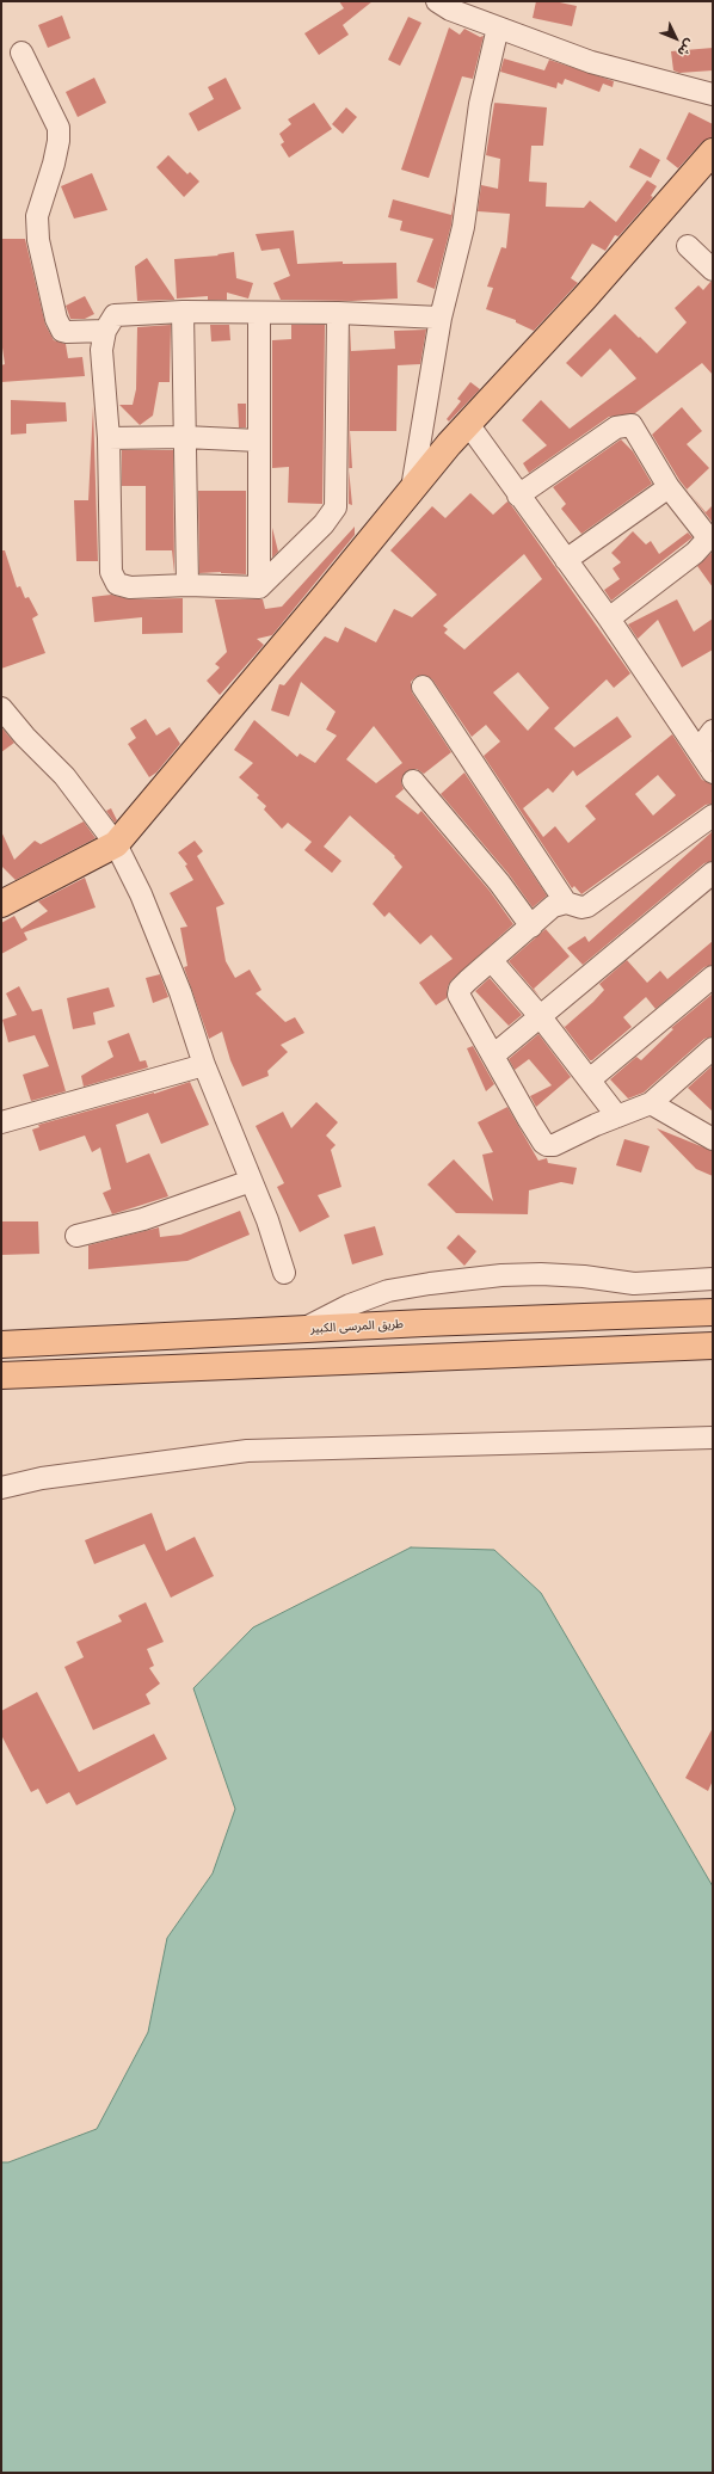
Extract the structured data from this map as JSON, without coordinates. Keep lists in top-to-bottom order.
{
  "streets": {
    "main road": ["طريق المرسى الكبير"]
  },
  "north": "bottom right"
}
